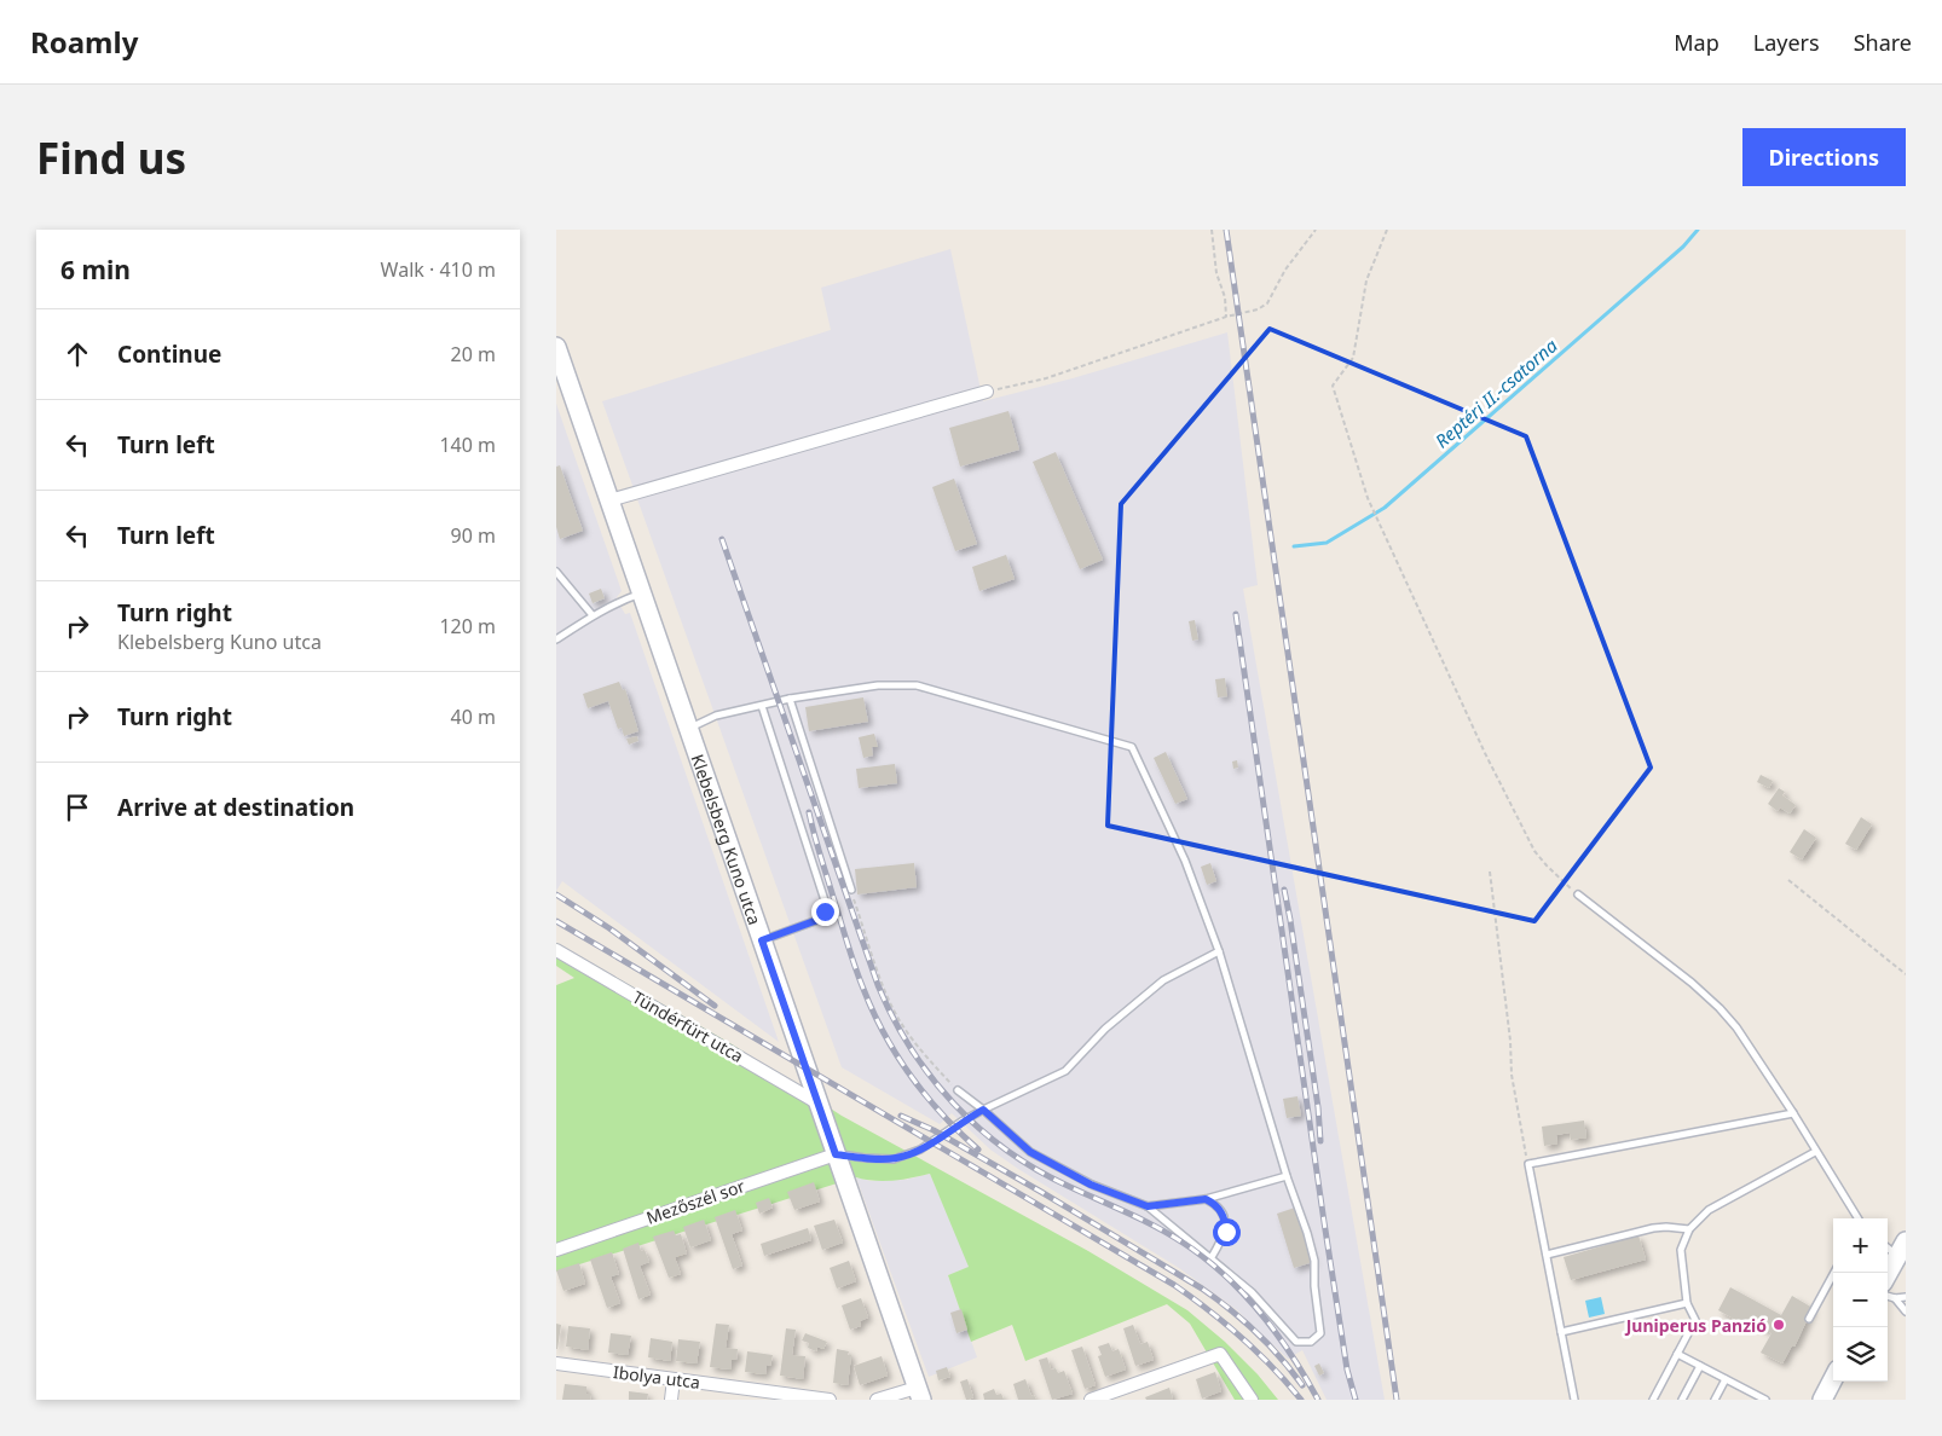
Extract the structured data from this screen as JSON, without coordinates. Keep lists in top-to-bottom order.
{
  "streets": {
    "street": [
      "Klebelsberg Kuno utca",
      "Tündérfürt utca",
      "Mezőszél sor",
      "Ibolya utca"
    ]
  },
  "crossings": [
    ["Klebelsberg Kuno utca", "Tündérfürt utca"],
    ["Klebelsberg Kuno utca", "Mezőszél sor"]
  ],
  "water": ["Reptéri II.-csatorna"],
  "places": ["Juniperus Panzió"],
  "page": {
    "header": "Roamly",
    "nav": ["Map", "Layers", "Share"],
    "buttons": "Directions",
    "title": "Find us",
    "heading": ["6 min", "Walk · 410 m"],
    "list": [
      ["Continue", "20 m"],
      ["Turn left", "140 m"],
      ["Turn left", "90 m"],
      ["Turn right", "Klebelsberg Kuno utca", "120 m"],
      ["Turn right", "40 m"],
      "Arrive at destination"
    ],
    "map_buttons": ["+", "−"]
  }
}
